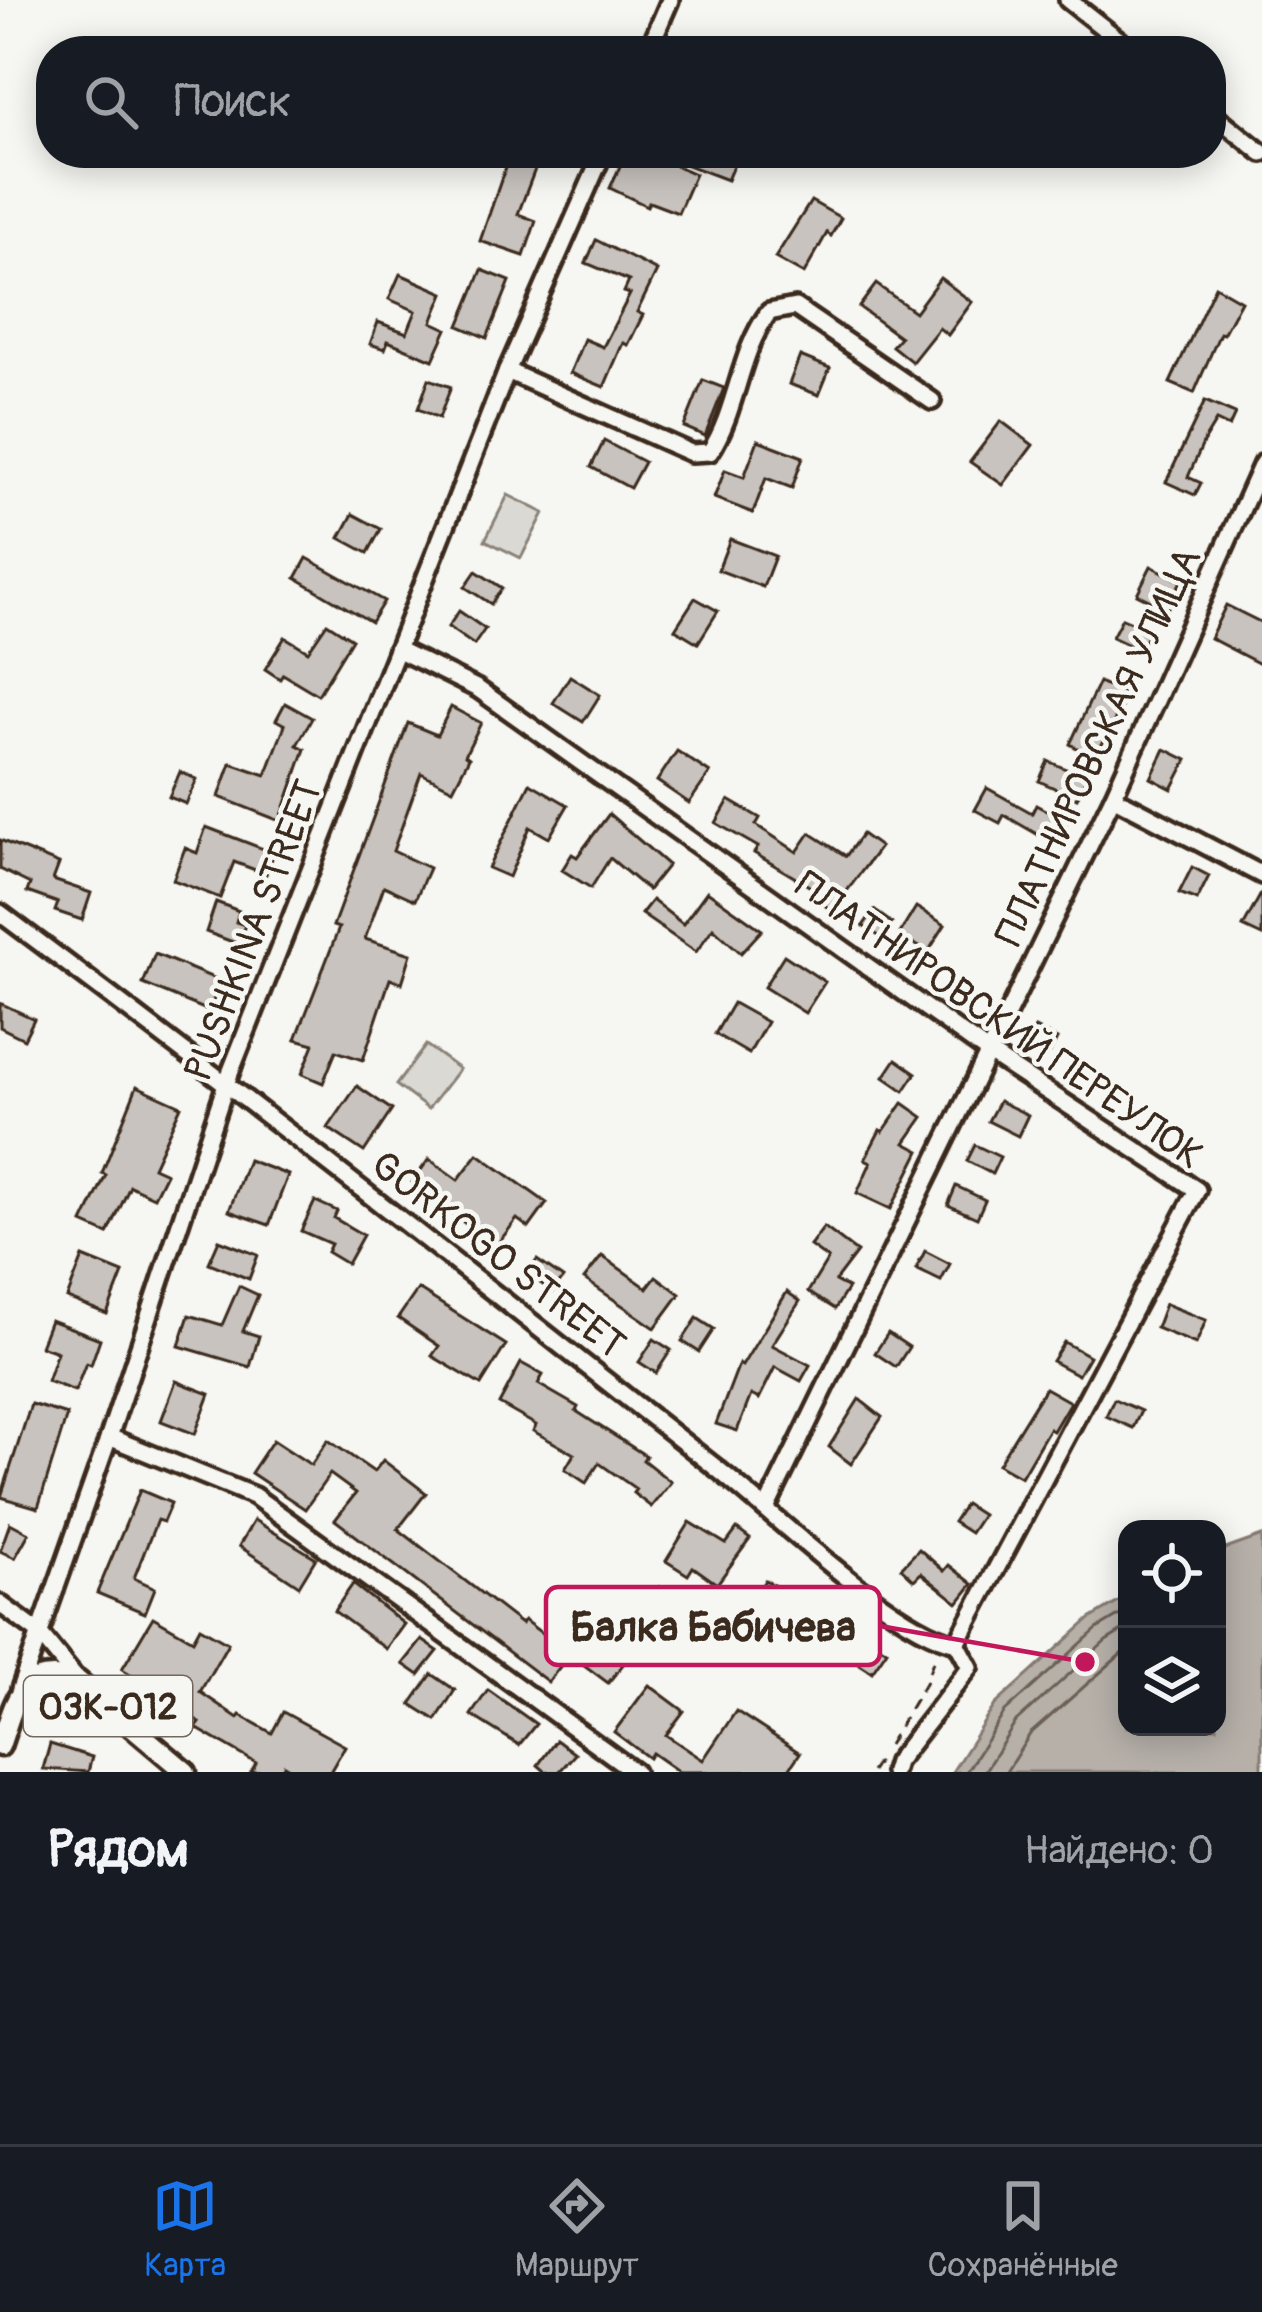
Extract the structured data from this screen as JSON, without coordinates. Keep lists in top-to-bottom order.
{
  "streets": {
    "main road": ["PUSHKINA STREET", "03К-012"],
    "street": ["ПЛАТНИРОВСКАЯ УЛИЦА", "ПЛАТНИРОВСКИЙ ПЕРЕУЛОК", "GORKOGO STREET"]
  },
  "crossings": [
    ["ПЛАТНИРОВСКАЯ УЛИЦА", "ПЛАТНИРОВСКИЙ ПЕРЕУЛОК"],
    ["ПЛАТНИРОВСКАЯ УЛИЦА", "GORKOGO STREET"],
    ["PUSHKINA STREET", "ПЛАТНИРОВСКИЙ ПЕРЕУЛОК"],
    ["PUSHKINA STREET", "GORKOGO STREET"],
    ["PUSHKINA STREET", "03К-012"],
    ["ПЛАТНИРОВСКИЙ ПЕРЕУЛОК", "GORKOGO STREET"]
  ],
  "places": ["Балка Бабичева"],
  "page": {
    "search": "Поиск",
    "heading": ["Рядом", "Найдено: 0"],
    "nav": ["Карта", "Маршрут", "Сохранённые"]
  }
}
